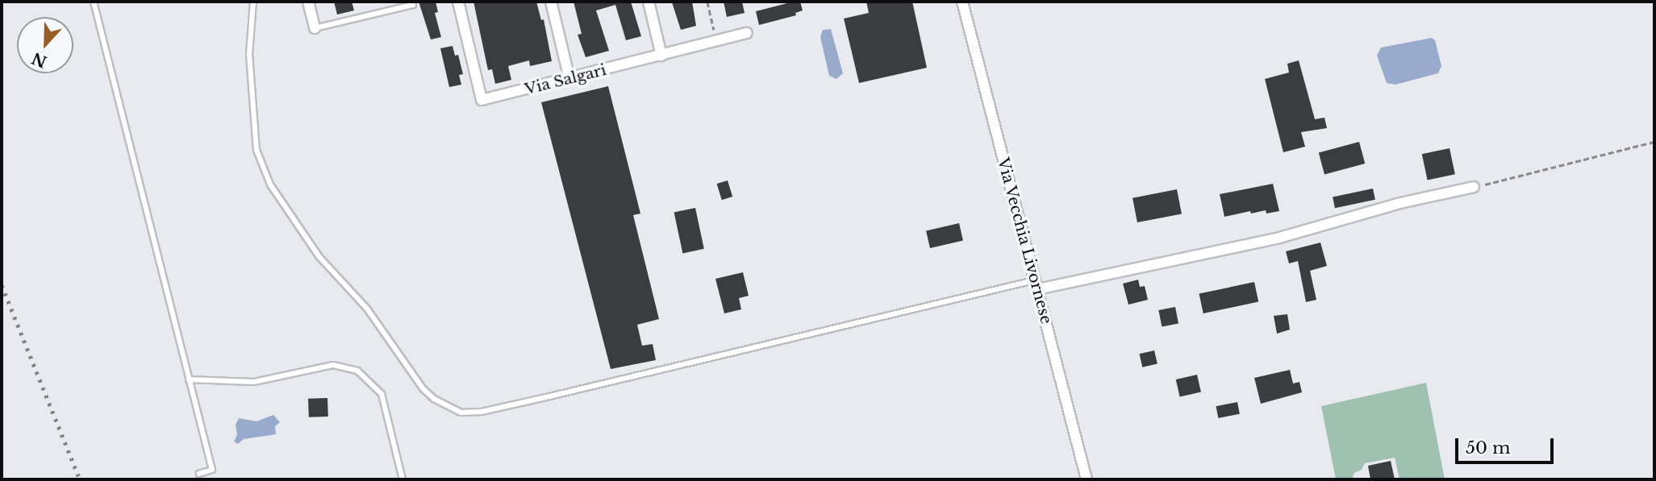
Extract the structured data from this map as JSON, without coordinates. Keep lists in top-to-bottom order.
{
  "streets": {
    "street": ["Via Salgari", "Via Vecchia Livornese"]
  },
  "scale_bar": "50 m",
  "north": "bottom"
}
